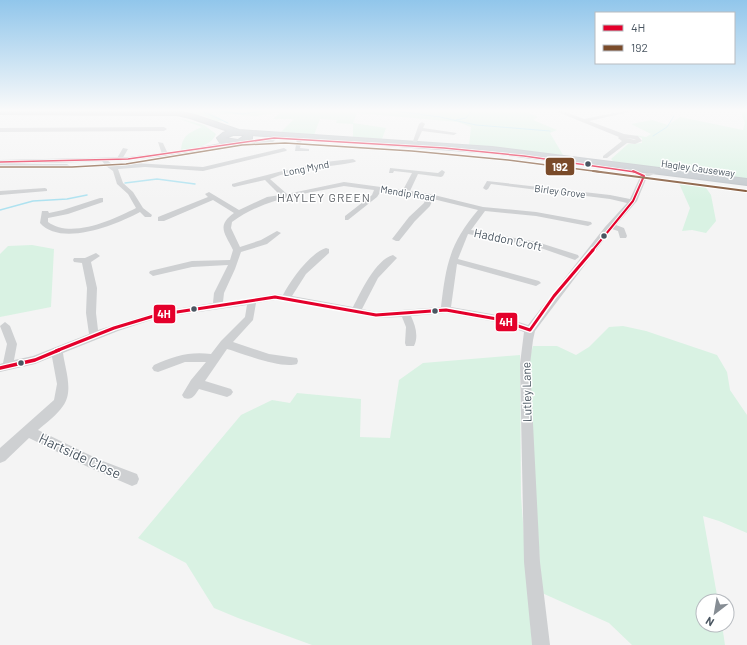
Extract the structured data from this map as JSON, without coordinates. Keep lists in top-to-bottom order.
{
  "streets": {
    "highway": ["Hagley Causeway"],
    "street": [
      "Long Mynd",
      "Birley Grove",
      "Mendip Road",
      "Haddon Croft",
      "Lutley Lane",
      "Hartside Close"
    ]
  },
  "crossings": [
    ["Long Mynd", "Mendip Road"],
    ["Birley Grove", "Lutley Lane"]
  ],
  "districts": ["HAYLEY GREEN"],
  "lines": ["transit line 4H", "transit line 192"],
  "legend": ["4H", "192"],
  "north": "bottom left"
}
